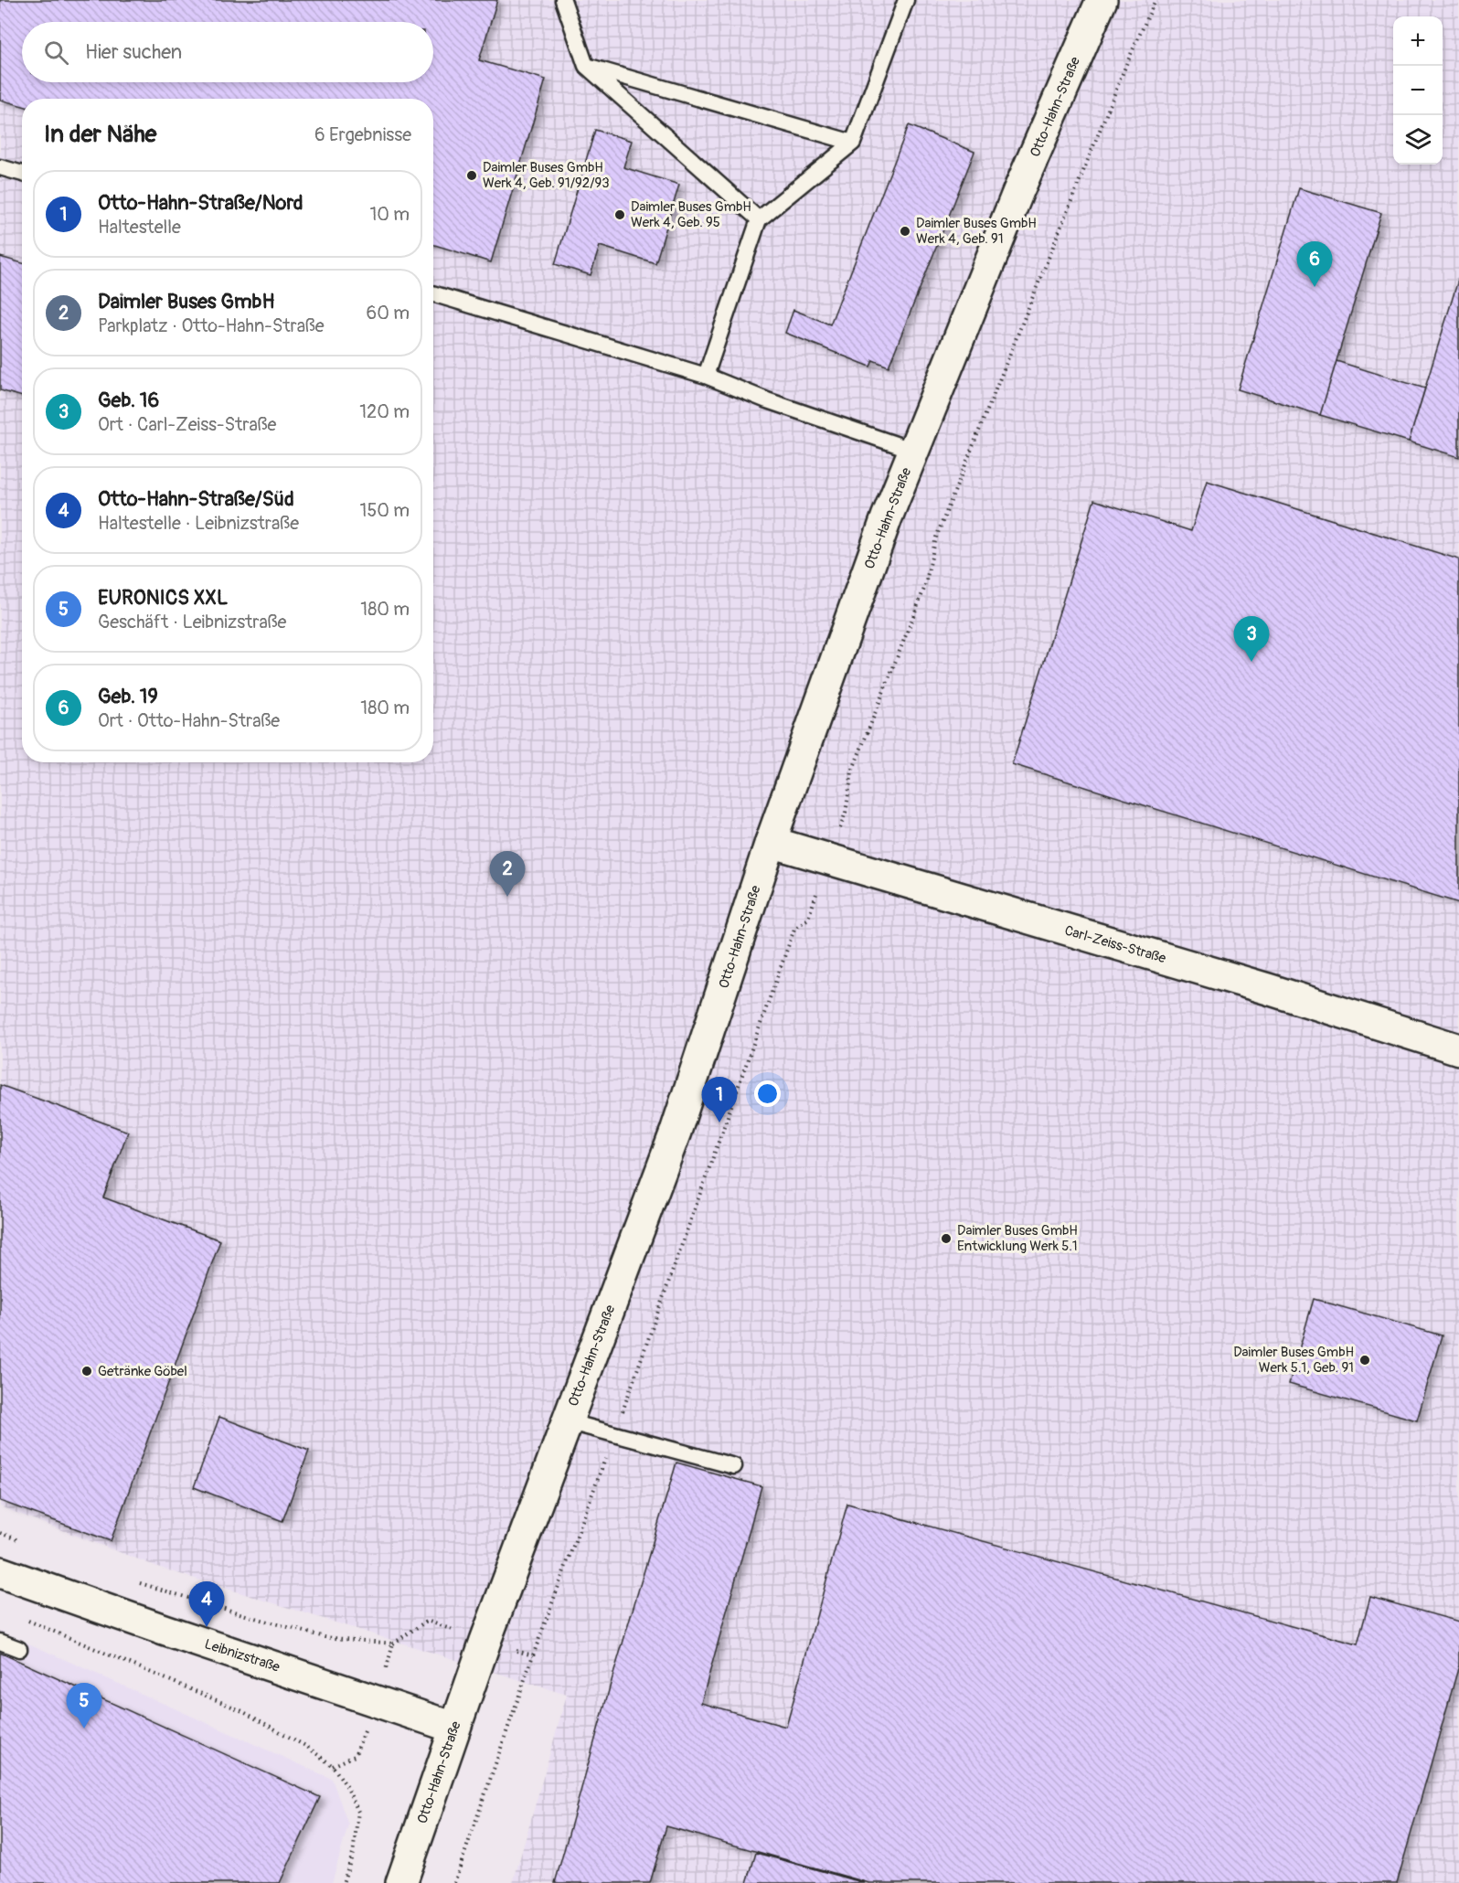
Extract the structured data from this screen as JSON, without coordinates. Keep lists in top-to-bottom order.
{
  "streets": {
    "street": ["Otto-Hahn-Straße", "Carl-Zeiss-Straße", "Leibnizstraße"]
  },
  "crossings": [
    ["Otto-Hahn-Straße", "Carl-Zeiss-Straße"],
    ["Otto-Hahn-Straße", "Leibnizstraße"]
  ],
  "places": [
    "Daimler Buses GmbH Werk 4, Geb. 91/92/93",
    "Daimler Buses GmbH Werk 4, Geb. 95",
    "Daimler Buses GmbH Werk 4, Geb. 91",
    "Daimler Buses GmbH Entwicklung Werk 5.1",
    "Daimler Buses GmbH Werk 5.1, Geb. 91",
    "Getränke Göbel"
  ],
  "page": {
    "map_buttons": ["+", "−"],
    "search": "Hier suchen",
    "heading": ["In der Nähe", "6 Ergebnisse"],
    "list": [
      {
        "mark": "1",
        "name": "Otto-Hahn-Straße/Nord",
        "note": "Haltestelle",
        "value": "10 m"
      },
      {
        "mark": "2",
        "name": "Daimler Buses GmbH",
        "note": "Parkplatz · Otto-Hahn-Straße",
        "value": "60 m"
      },
      {
        "mark": "3",
        "name": "Geb. 16",
        "note": "Ort · Carl-Zeiss-Straße",
        "value": "120 m"
      },
      {
        "mark": "4",
        "name": "Otto-Hahn-Straße/Süd",
        "note": "Haltestelle · Leibnizstraße",
        "value": "150 m"
      },
      {
        "mark": "5",
        "name": "EURONICS XXL",
        "note": "Geschäft · Leibnizstraße",
        "value": "180 m"
      },
      {
        "mark": "6",
        "name": "Geb. 19",
        "note": "Ort · Otto-Hahn-Straße",
        "value": "180 m"
      }
    ],
    "pins": [
      "6",
      "3",
      "2",
      "1",
      "4",
      "5"
    ]
  }
}
